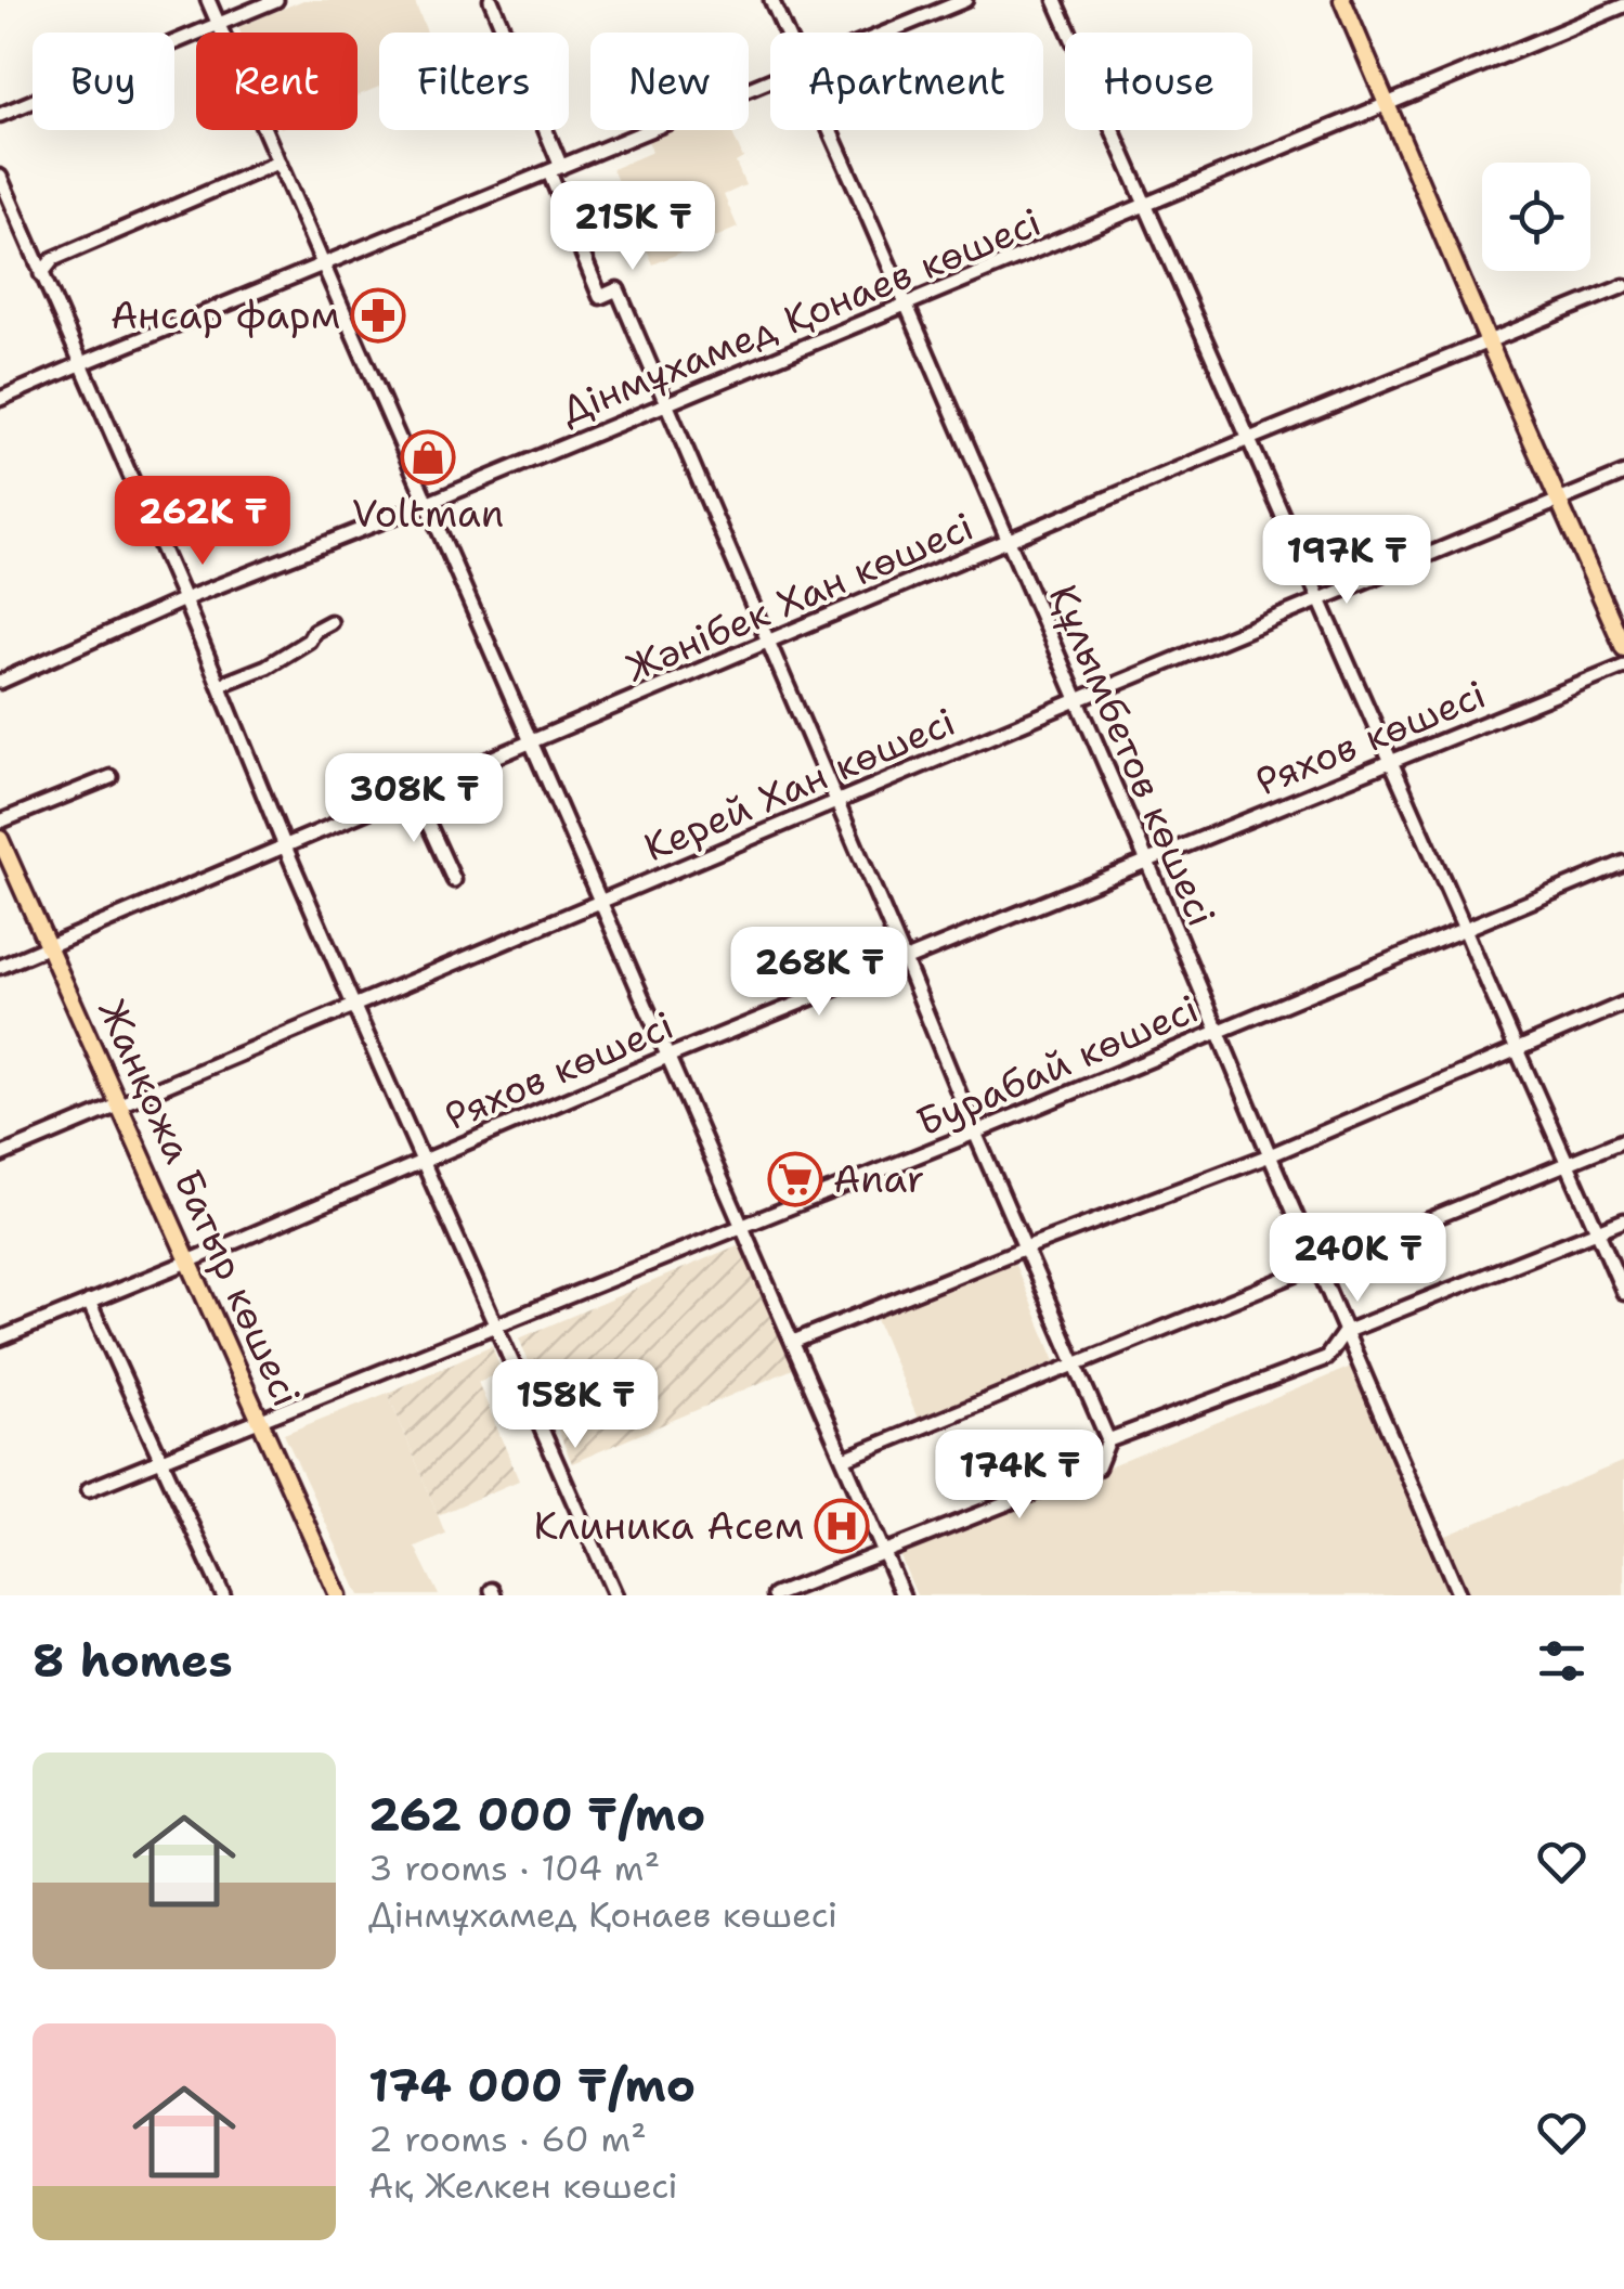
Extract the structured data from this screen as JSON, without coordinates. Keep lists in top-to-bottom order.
{
  "streets": {
    "main road": ["Жанқожа Батыр көшесі"],
    "street": [
      "Дінмұхамед Қонаев көшесі",
      "Жәнібек Хан көшесі",
      "Ряхов көшесі",
      "Құлымбетов көшесі",
      "Керей Хан көшесі",
      "Бурабай көшесі"
    ]
  },
  "crossings": [
    ["Дінмұхамед Қонаев көшесі", "Құлымбетов көшесі"],
    ["Жәнібек Хан көшесі", "Құлымбетов көшесі"],
    ["Жәнібек Хан көшесі", "Жанқожа Батыр көшесі"],
    ["Ряхов көшесі", "Құлымбетов көшесі"],
    ["Ряхов көшесі", "Жанқожа Батыр көшесі"],
    ["Құлымбетов көшесі", "Керей Хан көшесі"],
    ["Құлымбетов көшесі", "Бурабай көшесі"],
    ["Керей Хан көшесі", "Жанқожа Батыр көшесі"],
    ["Бурабай көшесі", "Жанқожа Батыр көшесі"]
  ],
  "places": {
    "pharmacy": ["Ансар фарм"],
    "shop": ["Voltman"],
    "supermarket": ["Anar"],
    "hospital": ["Клиника Асем"]
  },
  "page": {
    "chip": [
      "Buy",
      "Rent",
      "Filters",
      "New",
      "Apartment",
      "House"
    ],
    "price": [
      "215K ₸",
      "262K ₸",
      "197K ₸",
      "308K ₸",
      "268K ₸",
      "240K ₸",
      "158K ₸",
      "174K ₸"
    ],
    "heading": "8 homes",
    "list": [
      {
        "name": "262 000 ₸/mo",
        "note": "3 rooms · 104 m² · Дінмұхамед Қонаев көшесі"
      },
      {
        "name": "174 000 ₸/mo",
        "note": "2 rooms · 60 m² · Ақ Желкен көшесі"
      }
    ]
  }
}
